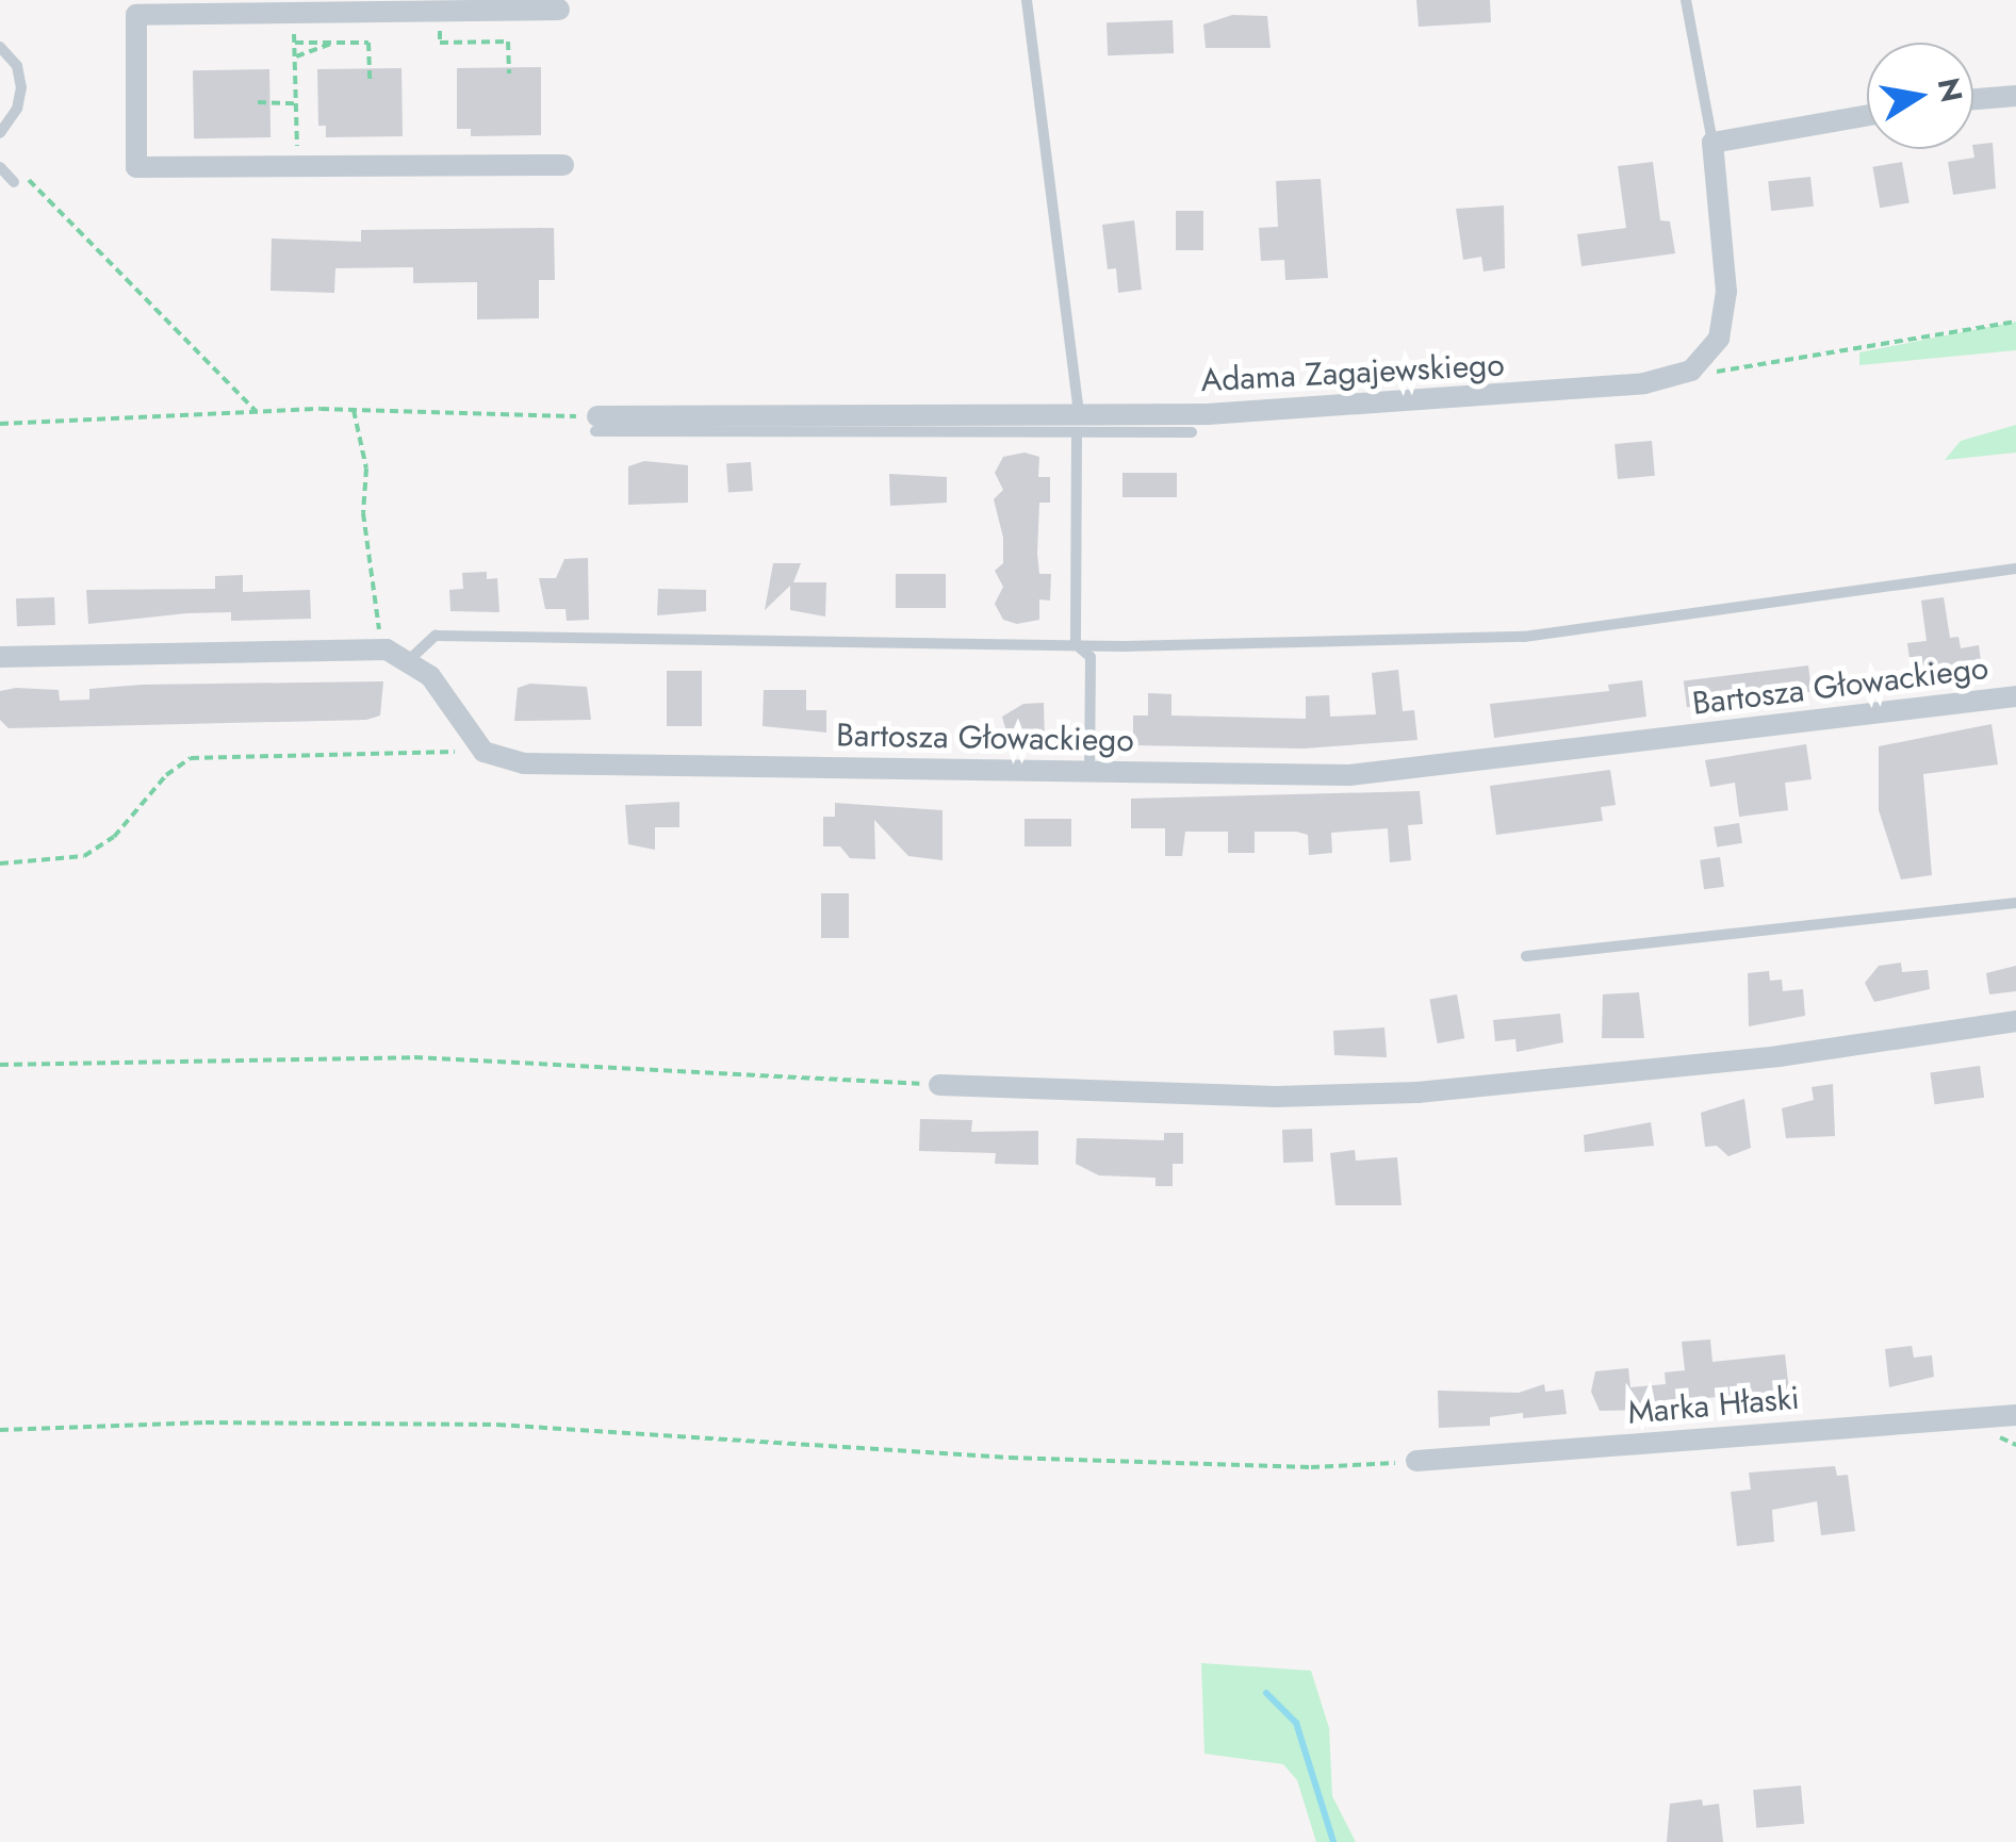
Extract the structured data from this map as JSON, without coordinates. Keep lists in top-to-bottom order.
{
  "streets": {
    "street": ["Adama Zagajewskiego", "Bartosza Głowackiego", "Marka Hłaski"]
  },
  "north": "right"
}
